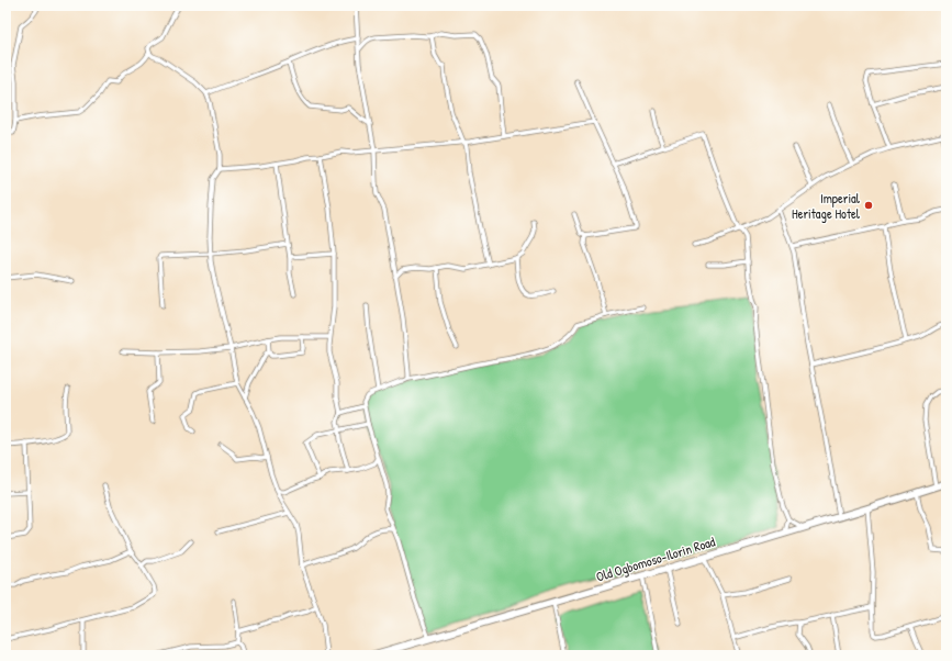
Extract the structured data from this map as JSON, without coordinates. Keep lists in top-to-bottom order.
{
  "streets": {
    "highway": ["Old Ogbomoso-Ilorin Road"]
  },
  "places": ["Imperial Heritage Hotel"]
}
